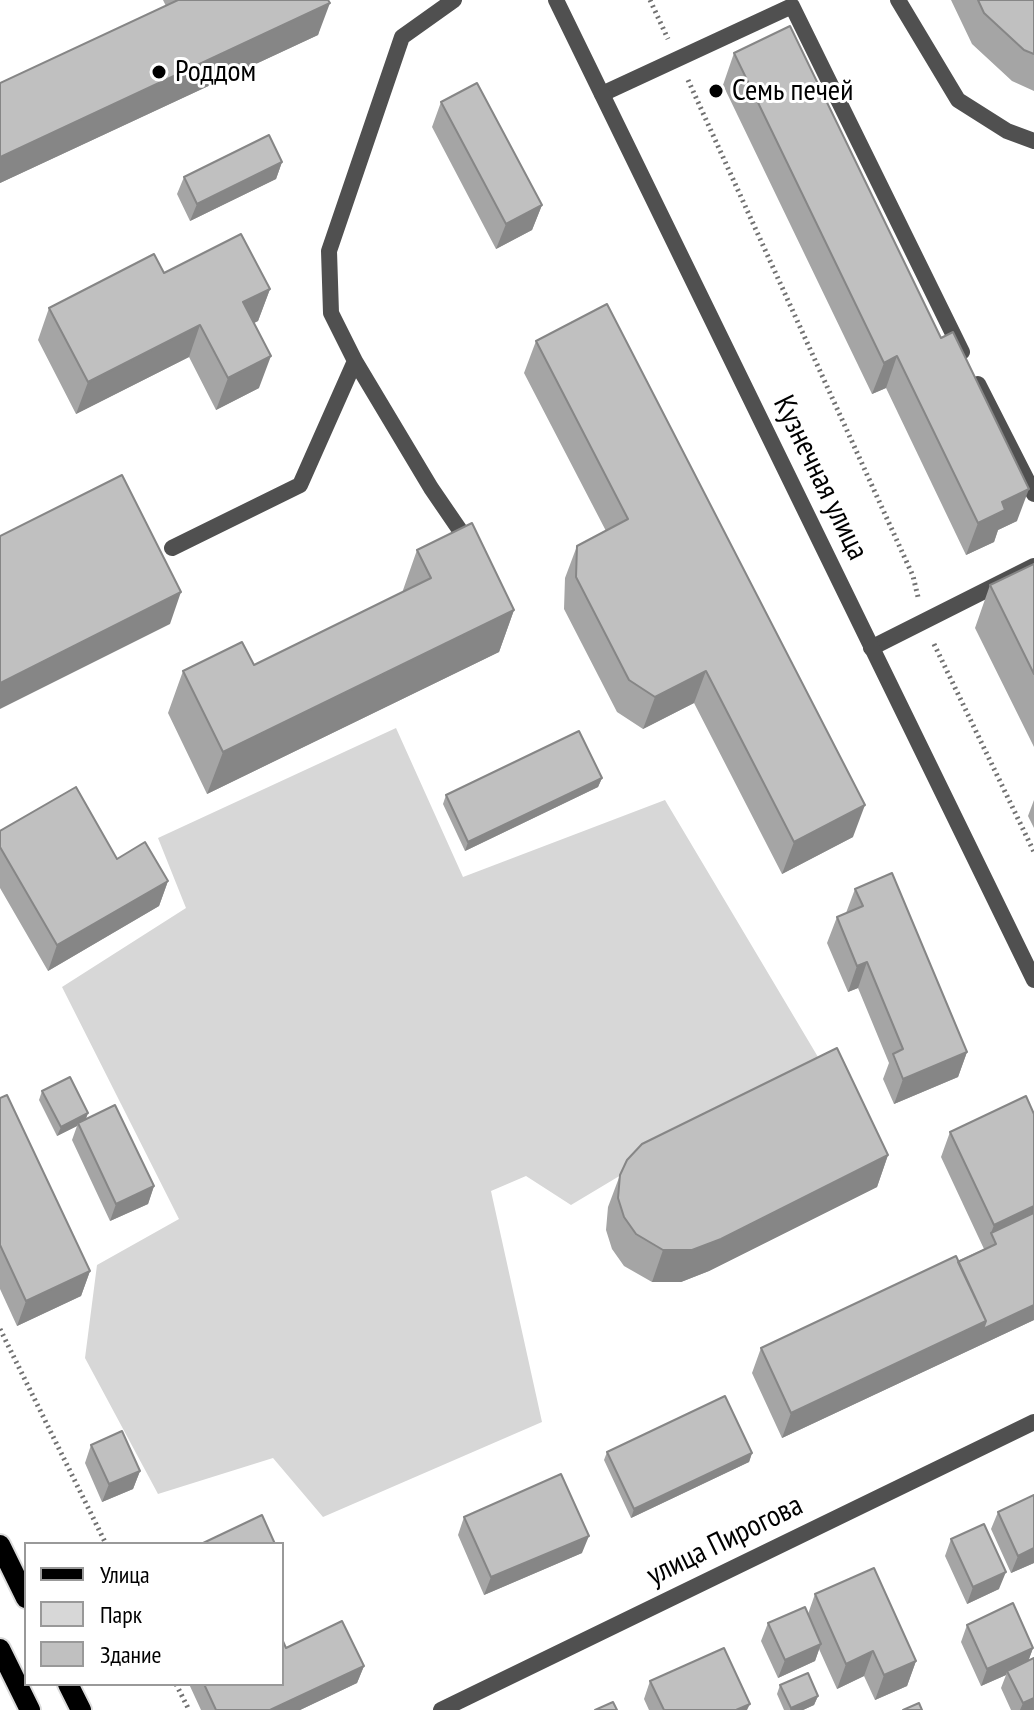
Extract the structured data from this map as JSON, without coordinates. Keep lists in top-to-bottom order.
{
  "streets": {
    "street": ["Кузнечная улица", "улица Пирогова"]
  },
  "places": ["Роддом", "Семь печей"],
  "legend": ["Улица", "Парк", "Здание"]
}
